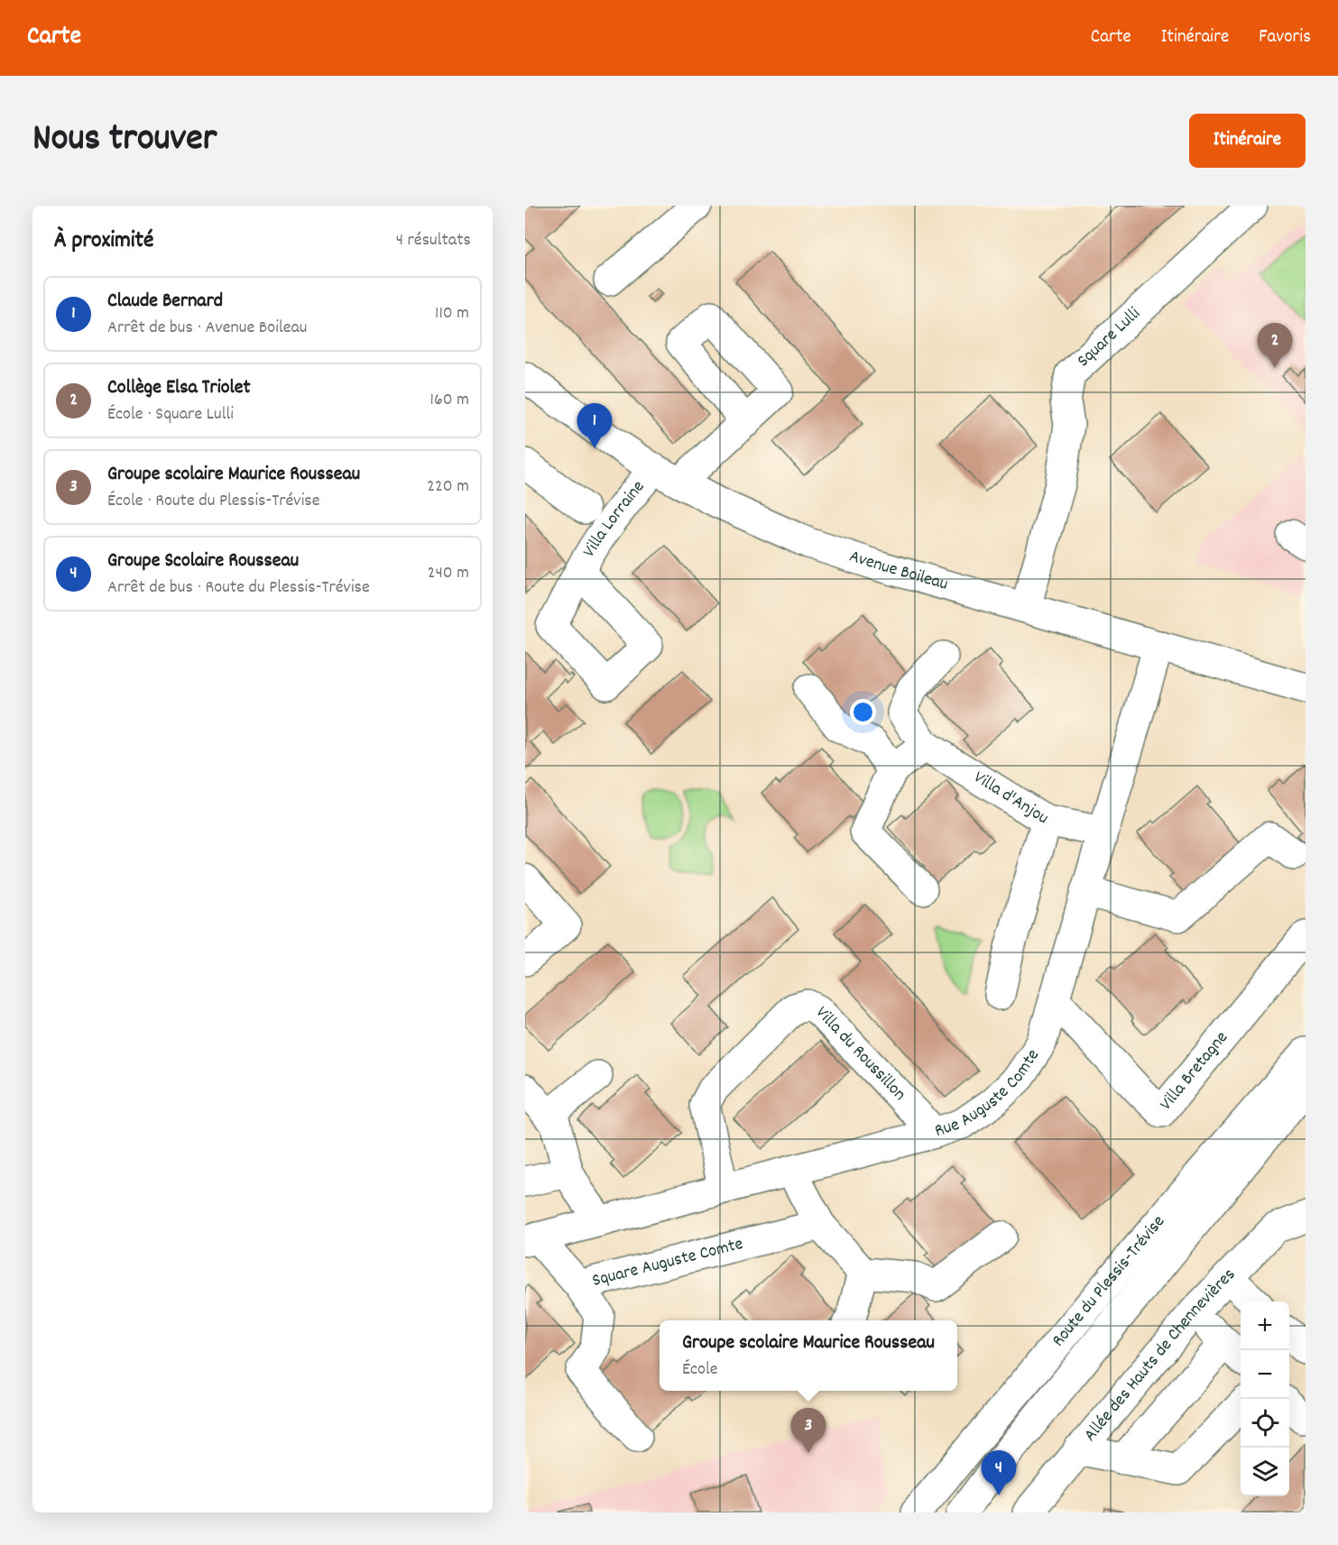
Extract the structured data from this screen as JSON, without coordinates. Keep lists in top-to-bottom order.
{
  "streets": {
    "street": [
      "Square Lulli",
      "Villa Lorraine",
      "Avenue Boileau",
      "Villa d'Anjou",
      "Villa du Roussillon",
      "Villa Bretagne",
      "Rue Auguste Comte",
      "Square Auguste Comte",
      "Route du Plessis-Trévise",
      "Allée des Hauts de Chennevières"
    ]
  },
  "crossings": [
    ["Square Lulli", "Avenue Boileau"],
    ["Villa Lorraine", "Avenue Boileau"],
    ["Avenue Boileau", "Rue Auguste Comte"],
    ["Villa d'Anjou", "Rue Auguste Comte"],
    ["Villa du Roussillon", "Rue Auguste Comte"],
    ["Villa Bretagne", "Rue Auguste Comte"],
    ["Rue Auguste Comte", "Square Auguste Comte"]
  ],
  "page": {
    "header": "Carte",
    "nav": ["Carte", "Itinéraire", "Favoris"],
    "title": "Nous trouver",
    "buttons": "Itinéraire",
    "heading": ["À proximité", "4 résultats"],
    "list": [
      {
        "mark": "1",
        "name": "Claude Bernard",
        "note": "Arrêt de bus · Avenue Boileau",
        "value": "110 m"
      },
      {
        "mark": "2",
        "name": "Collège Elsa Triolet",
        "note": "École · Square Lulli",
        "value": "160 m"
      },
      {
        "mark": "3",
        "name": "Groupe scolaire Maurice Rousseau",
        "note": "École · Route du Plessis-Trévise",
        "value": "220 m"
      },
      {
        "mark": "4",
        "name": "Groupe Scolaire Rousseau",
        "note": "Arrêt de bus · Route du Plessis-Trévise",
        "value": "240 m"
      }
    ],
    "pins": [
      "2",
      "1",
      "3",
      "4"
    ],
    "map_buttons": ["+", "−"],
    "popup": ["Groupe scolaire Maurice Rousseau", "École"]
  }
}
